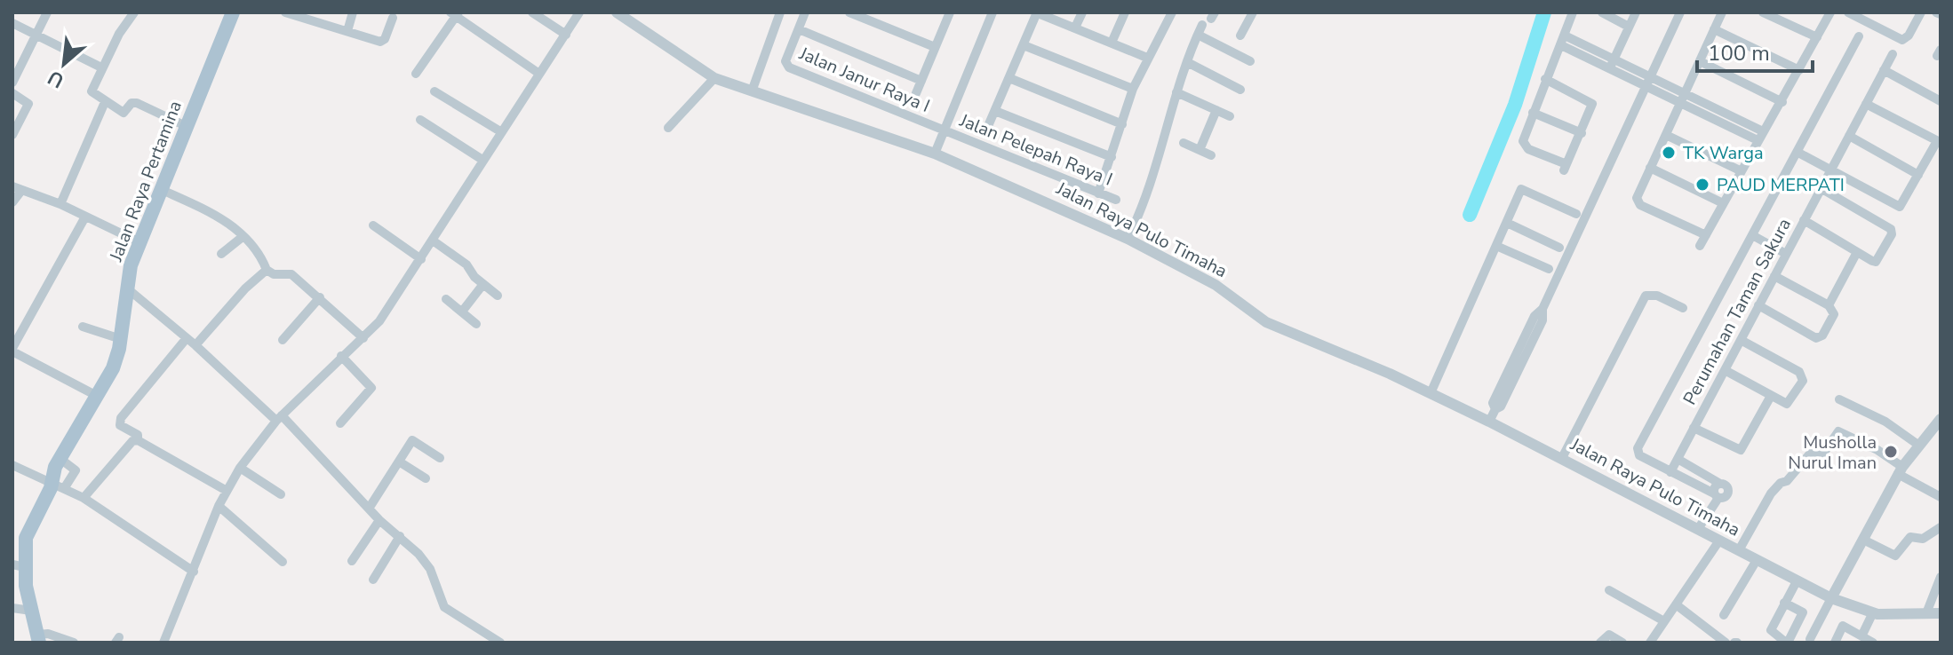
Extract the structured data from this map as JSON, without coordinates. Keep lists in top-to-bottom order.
{
  "streets": {
    "main road": ["Jalan Raya Pertamina"],
    "street": [
      "Jalan Janur Raya I",
      "Jalan Pelepah Raya I",
      "Jalan Raya Pulo Timaha",
      "Perumahan Taman Sakura"
    ]
  },
  "crossings": [
    ["Jalan Janur Raya I", "Jalan Pelepah Raya I"],
    ["Jalan Janur Raya I", "Jalan Raya Pulo Timaha"],
    ["Jalan Pelepah Raya I", "Jalan Raya Pulo Timaha"]
  ],
  "places": ["TK Warga", "PAUD MERPATI", "Musholla Nurul Iman"],
  "scale_bar": "100 m",
  "north": "bottom left"
}
